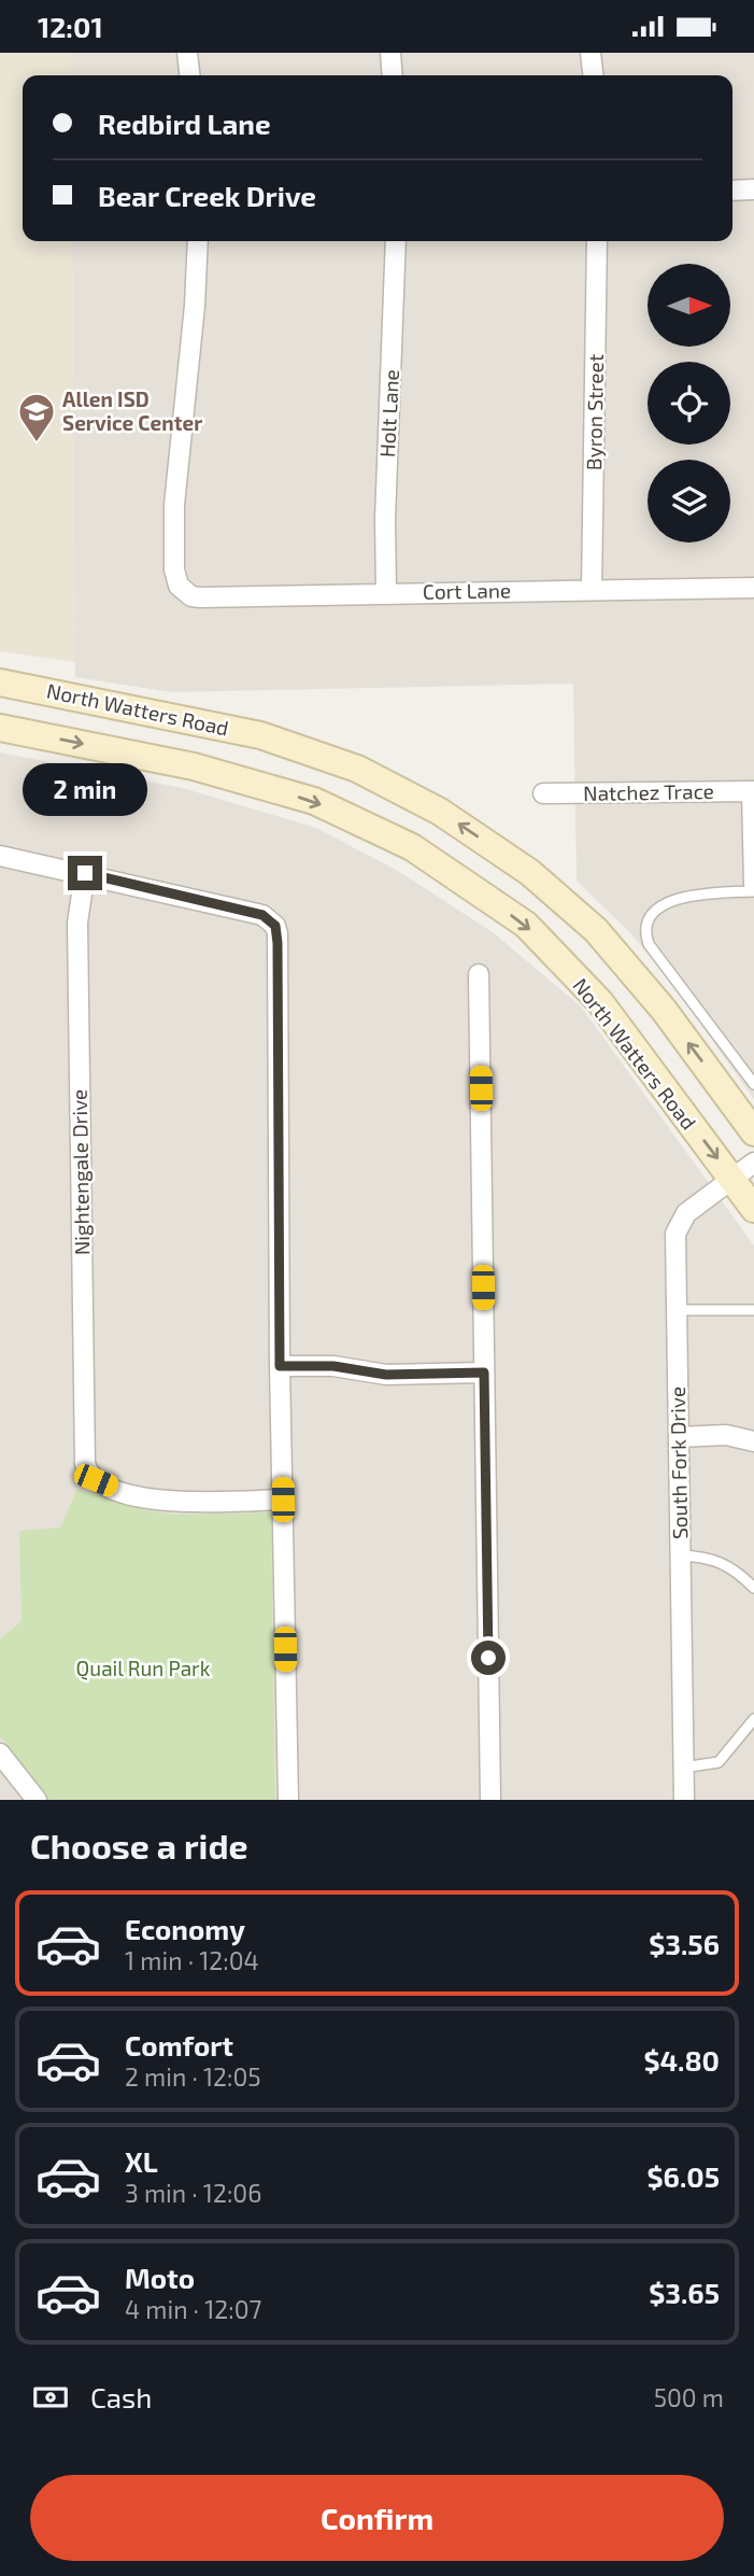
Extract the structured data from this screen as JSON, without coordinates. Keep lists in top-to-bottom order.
{
  "streets": {
    "main road": ["North Watters Road"],
    "street": [
      "Byron Street",
      "Holt Lane",
      "Cort Lane",
      "Natchez Trace",
      "Nightengale Drive",
      "South Fork Drive"
    ]
  },
  "crossings": [
    ["Byron Street", "Cort Lane"],
    ["Holt Lane", "Cort Lane"],
    ["North Watters Road", "South Fork Drive"]
  ],
  "parks": ["Quail Run Park"],
  "places": {
    "school or university": ["Allen ISD Service Center"]
  },
  "north": "right",
  "page": {
    "status": "12:01",
    "banner": ["Redbird Lane", "Bear Creek Drive"],
    "bubble": "2 min",
    "heading": "Choose a ride",
    "list": [
      {
        "name": "Economy",
        "note": "1 min · 12:04",
        "value": "$3.56"
      },
      {
        "name": "Comfort",
        "note": "2 min · 12:05",
        "value": "$4.80"
      },
      {
        "name": "XL",
        "note": "3 min · 12:06",
        "value": "$6.05"
      },
      {
        "name": "Moto",
        "note": "4 min · 12:07",
        "value": "$3.65"
      }
    ],
    "pay": ["Cash", "500 m"],
    "buttons": "Confirm"
  }
}
